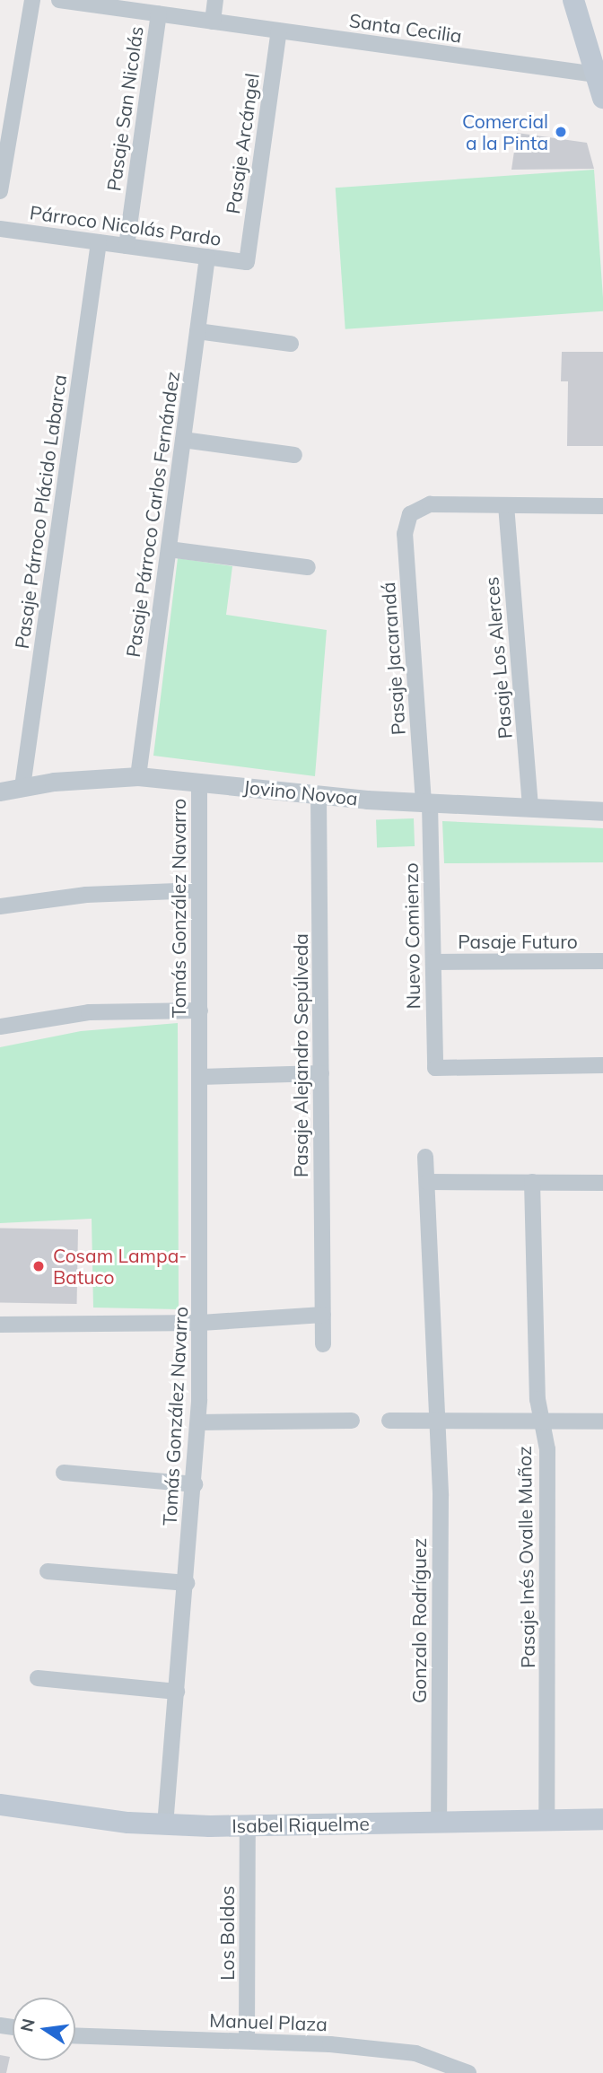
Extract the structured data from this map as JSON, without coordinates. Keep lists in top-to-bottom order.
{
  "streets": {
    "main road": ["Isabel Riquelme"],
    "street": [
      "Santa Cecilia",
      "Pasaje San Nicolás",
      "Pasaje Arcángel",
      "Párroco Nicolás Pardo",
      "Pasaje Párroco Plácido Labarca",
      "Pasaje Párroco Carlos Fernández",
      "Pasaje Los Alerces",
      "Pasaje Jacarandá",
      "Jovino Novoa",
      "Tomás González Navarro",
      "Nuevo Comienzo",
      "Pasaje Futuro",
      "Pasaje Alejandro Sepúlveda",
      "Pasaje Inés Ovalle Muñoz",
      "Gonzalo Rodríguez",
      "Los Boldos",
      "Manuel Plaza"
    ]
  },
  "crossings": [
    ["Santa Cecilia", "Pasaje San Nicolás"],
    ["Santa Cecilia", "Pasaje Arcángel"],
    ["Pasaje San Nicolás", "Párroco Nicolás Pardo"],
    ["Pasaje Arcángel", "Párroco Nicolás Pardo"],
    ["Párroco Nicolás Pardo", "Pasaje Párroco Plácido Labarca"],
    ["Párroco Nicolás Pardo", "Pasaje Párroco Carlos Fernández"],
    ["Pasaje Párroco Plácido Labarca", "Jovino Novoa"],
    ["Pasaje Párroco Carlos Fernández", "Jovino Novoa"],
    ["Pasaje Los Alerces", "Pasaje Jacarandá"],
    ["Pasaje Los Alerces", "Jovino Novoa"],
    ["Pasaje Jacarandá", "Jovino Novoa"],
    ["Pasaje Jacarandá", "Nuevo Comienzo"],
    ["Jovino Novoa", "Tomás González Navarro"],
    ["Jovino Novoa", "Nuevo Comienzo"],
    ["Jovino Novoa", "Pasaje Alejandro Sepúlveda"],
    ["Tomás González Navarro", "Isabel Riquelme"],
    ["Nuevo Comienzo", "Pasaje Futuro"],
    ["Pasaje Inés Ovalle Muñoz", "Isabel Riquelme"],
    ["Gonzalo Rodríguez", "Isabel Riquelme"],
    ["Isabel Riquelme", "Los Boldos"],
    ["Los Boldos", "Manuel Plaza"]
  ],
  "places": ["Comercial a la Pinta", "Cosam Lampa- Batuco"],
  "north": "left"
}
